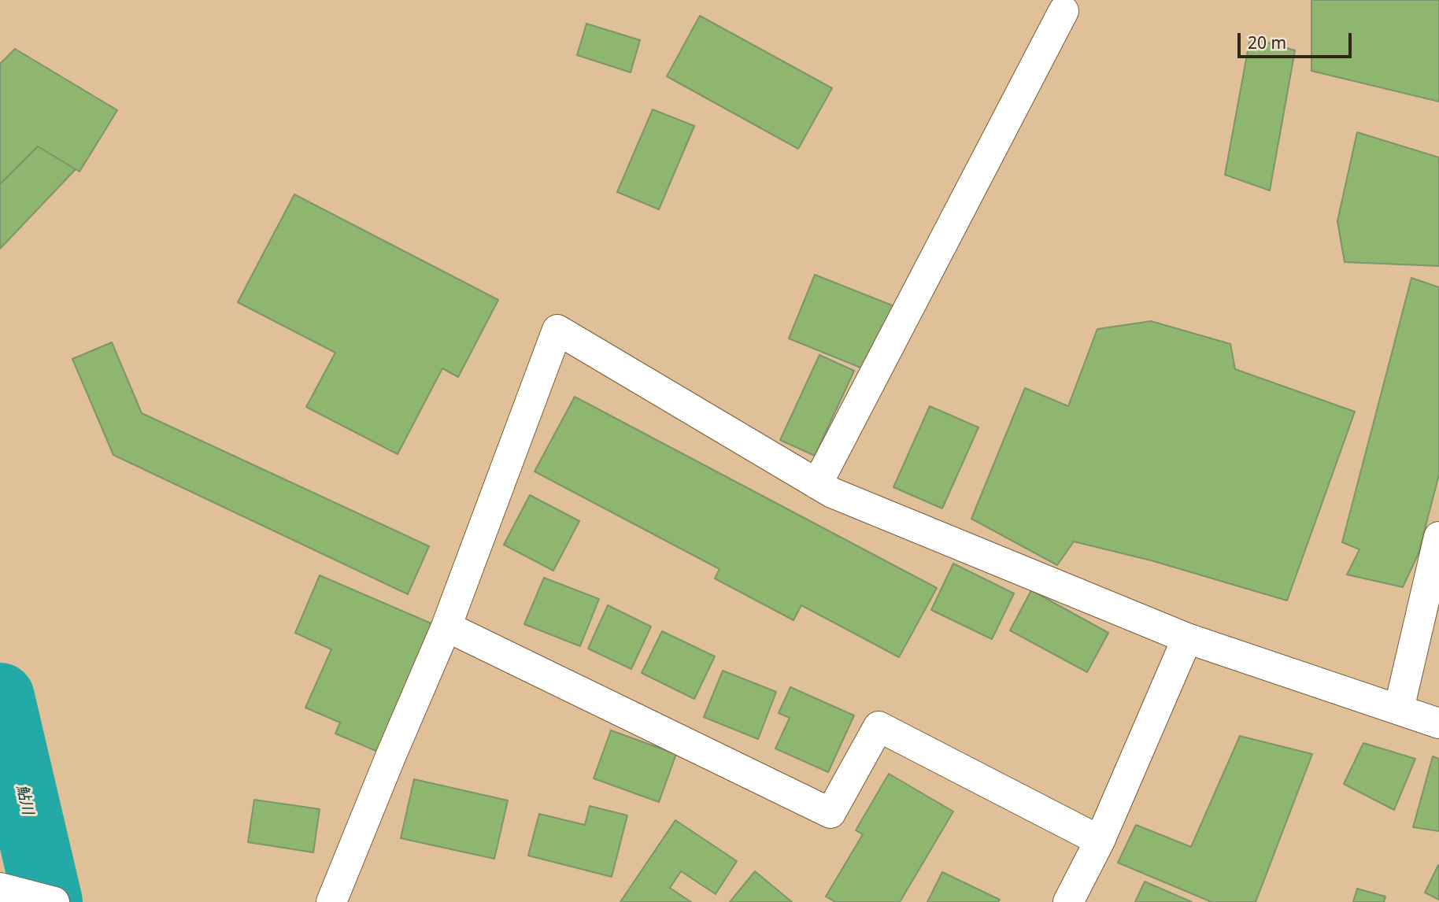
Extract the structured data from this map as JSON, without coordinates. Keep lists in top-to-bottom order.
{
  "water": ["鮎川"],
  "scale_bar": "20 m"
}
